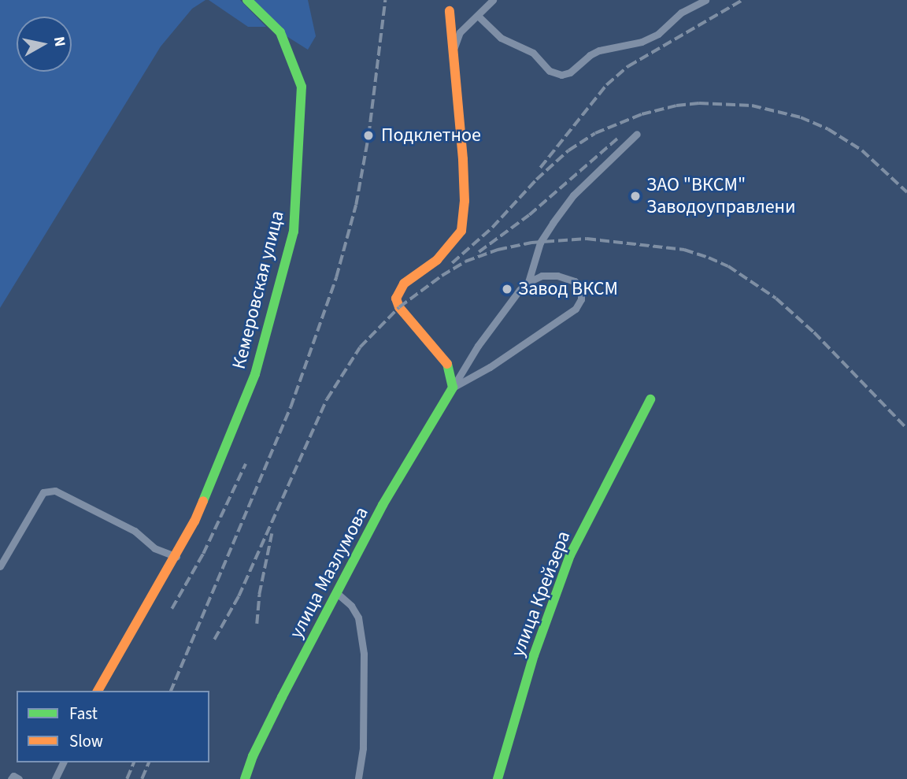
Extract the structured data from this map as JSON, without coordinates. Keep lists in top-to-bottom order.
{
  "streets": {
    "street": ["Кемеровская улица", "улица Мазлумова", "улица Крейзера"]
  },
  "places": ["Подклетное", "ЗАО \"ВКСМ\" Заводоуправлени", "Завод ВКСМ"],
  "legend": ["Fast", "Slow"],
  "north": "right"
}
